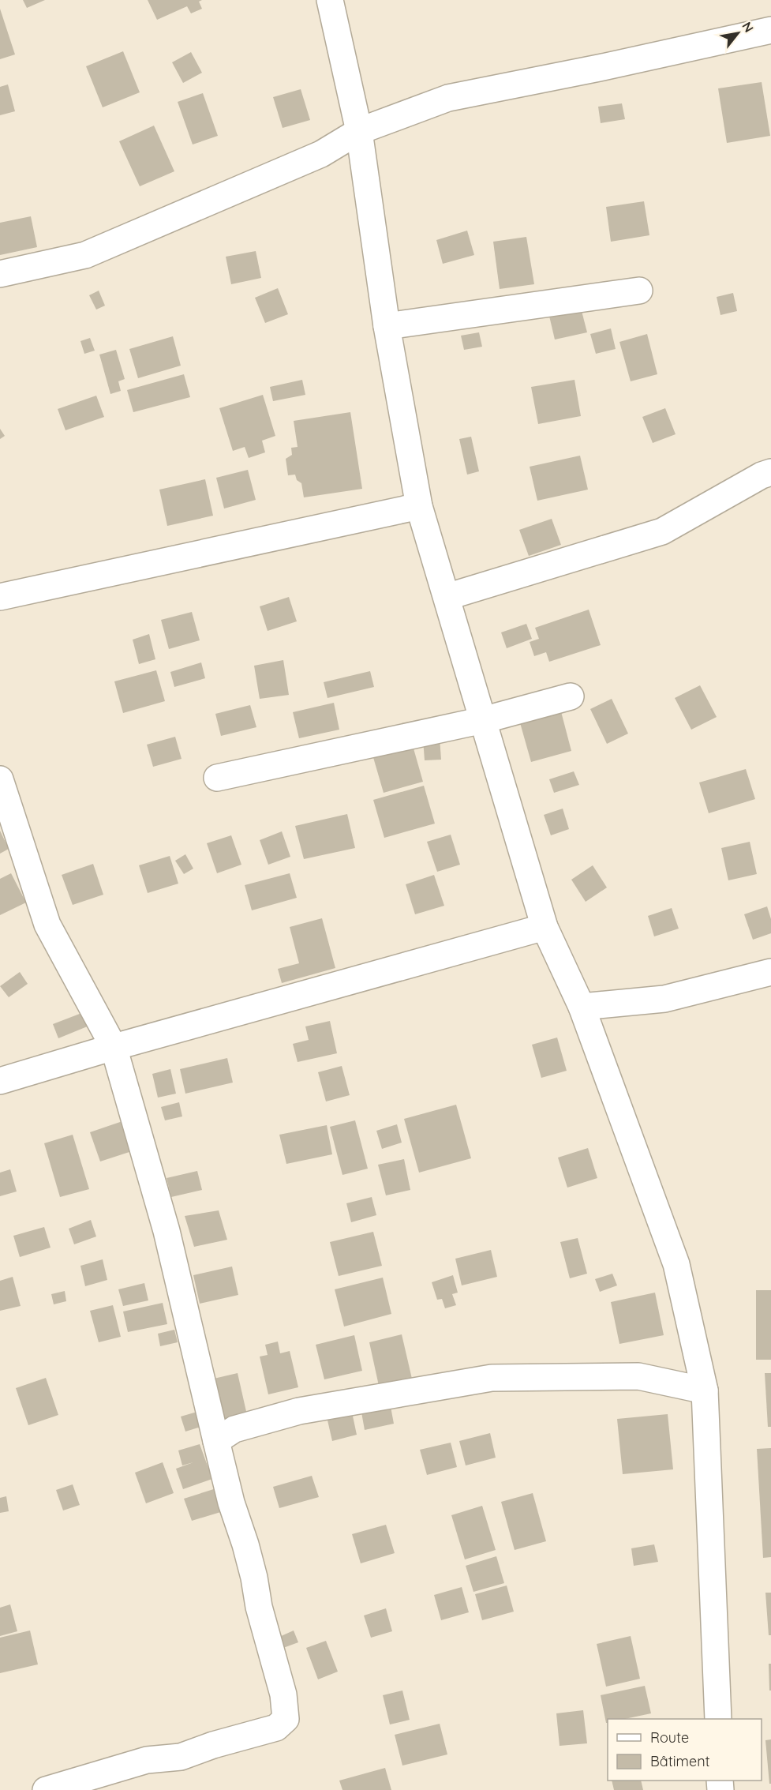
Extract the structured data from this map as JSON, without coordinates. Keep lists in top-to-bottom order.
{
  "legend": ["Route", "Bâtiment"],
  "north": "top right"
}
